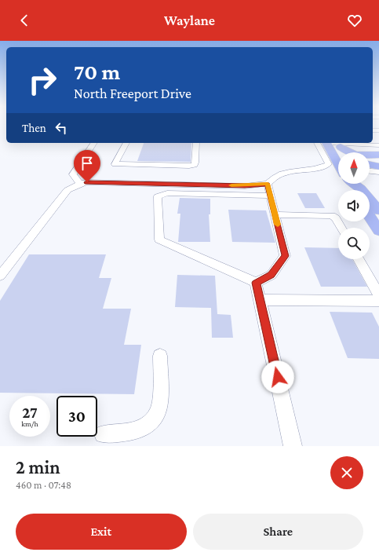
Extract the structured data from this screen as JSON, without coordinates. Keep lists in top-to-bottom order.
{
  "north": "top",
  "page": {
    "header": "Waylane",
    "turn": ["70 m", "North Freeport Drive"],
    "then": "Then",
    "speed": "27 km/h",
    "limit": "30",
    "heading": ["2 min", "460 m · 07:48"],
    "buttons": ["Exit", "Share"]
  }
}
